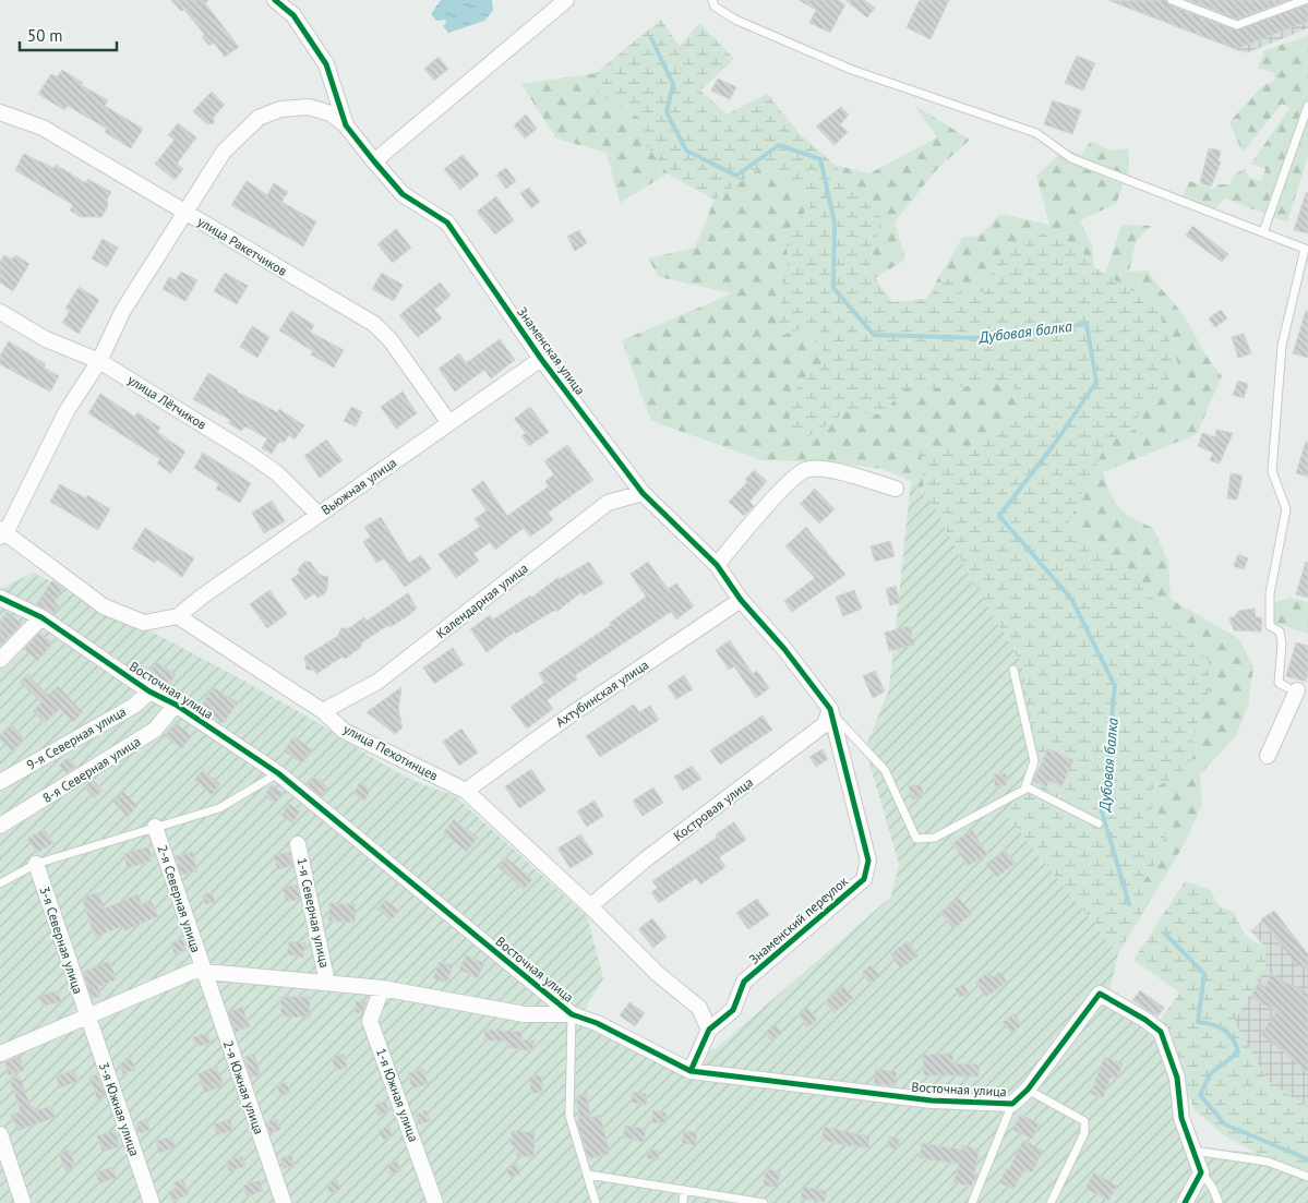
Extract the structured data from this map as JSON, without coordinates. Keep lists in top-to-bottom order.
{
  "streets": {
    "street": [
      "улица Ракетчиков",
      "Знаменская улица",
      "улица Лётчиков",
      "Вьюжная улица",
      "Календарная улица",
      "Восточная улица",
      "Ахтубинская улица",
      "9-я Северная улица",
      "улица Пехотинцев",
      "8-я Северная улица",
      "Костровая улица",
      "2-я Северная улица",
      "1-я Северная улица",
      "Знаменский переулок",
      "3-я Северная улица",
      "2-я Южная улица",
      "1-я Южная улица",
      "3-я Южная улица"
    ]
  },
  "crossings": [
    ["улица Ракетчиков", "Вьюжная улица"],
    ["Знаменская улица", "Вьюжная улица"],
    ["Знаменская улица", "Календарная улица"],
    ["Знаменская улица", "Ахтубинская улица"],
    ["Знаменская улица", "Костровая улица"],
    ["Знаменская улица", "Знаменский переулок"],
    ["улица Лётчиков", "Вьюжная улица"],
    ["Вьюжная улица", "улица Пехотинцев"],
    ["Календарная улица", "улица Пехотинцев"],
    ["Восточная улица", "9-я Северная улица"],
    ["Восточная улица", "8-я Северная улица"],
    ["Восточная улица", "Знаменский переулок"],
    ["Ахтубинская улица", "улица Пехотинцев"],
    ["улица Пехотинцев", "Костровая улица"],
    ["улица Пехотинцев", "Знаменский переулок"],
    ["Костровая улица", "Знаменский переулок"],
    ["2-я Северная улица", "2-я Южная улица"],
    ["3-я Северная улица", "3-я Южная улица"]
  ],
  "water": ["Дубовая балка"],
  "scale_bar": "50 m"
}
